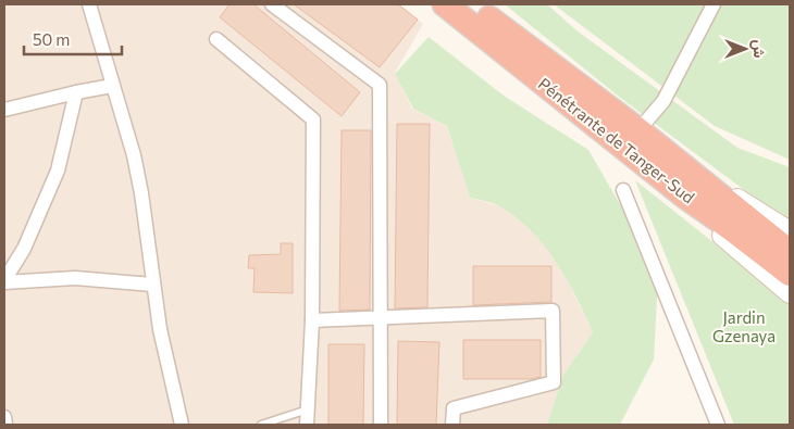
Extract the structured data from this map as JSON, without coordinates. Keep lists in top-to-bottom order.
{
  "streets": {
    "highway": ["Pénétrante de Tanger-Sud"]
  },
  "parks": ["Jardin Gzenaya"],
  "scale_bar": "50 m",
  "north": "right"
}
